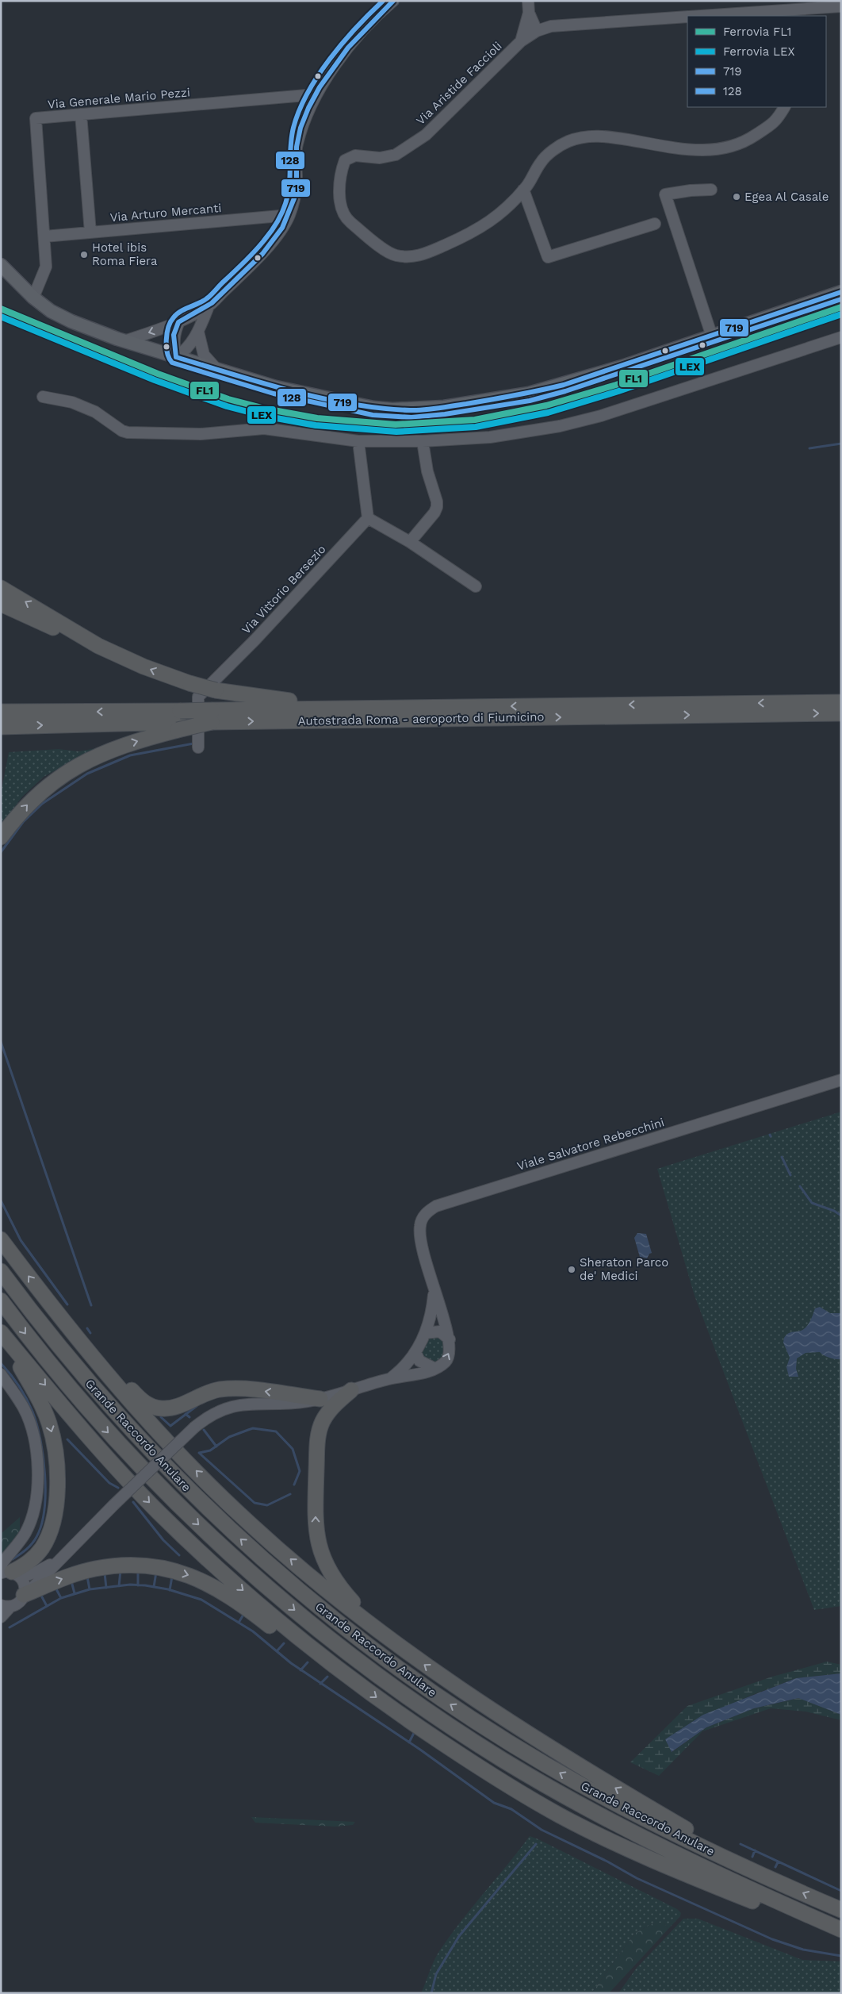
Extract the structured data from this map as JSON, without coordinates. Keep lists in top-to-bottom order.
{
  "streets": {
    "highway": ["Autostrada Roma - aeroporto di Fiumicino", "Grande Raccordo Anulare"],
    "street": [
      "Via Aristide Faccioli",
      "Via Generale Mario Pezzi",
      "Via Arturo Mercanti",
      "Via Vittorio Bersezio",
      "Viale Salvatore Rebecchini"
    ]
  },
  "crossings": [
    ["Via Generale Mario Pezzi", "Via Arturo Mercanti"]
  ],
  "places": ["Egea Al Casale", "Hotel ibis Roma Fiera", "Sheraton Parco de' Medici"],
  "lines": [
    "transit line 719",
    "transit line 128",
    "rail line FL1",
    "rail line LEX"
  ],
  "legend": [
    "Ferrovia FL1",
    "Ferrovia LEX",
    "719",
    "128"
  ]
}
